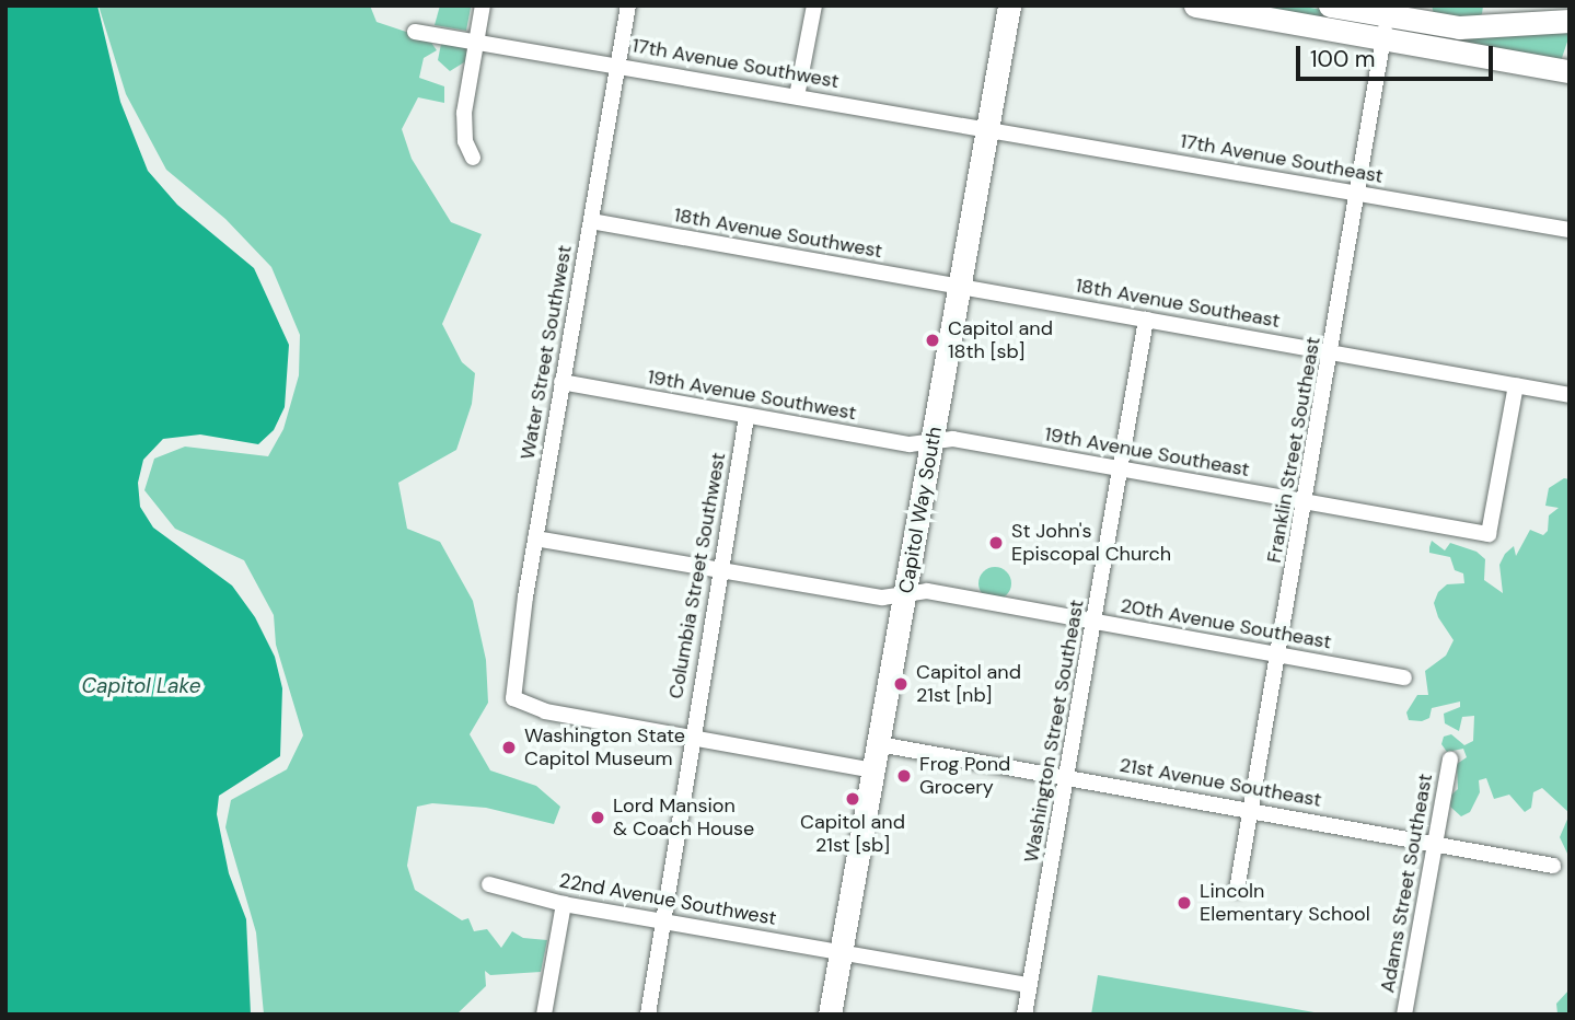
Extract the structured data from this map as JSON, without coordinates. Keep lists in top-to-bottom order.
{
  "streets": {
    "main road": ["Capitol Way South"],
    "street": [
      "17th Avenue Southwest",
      "17th Avenue Southeast",
      "18th Avenue Southwest",
      "18th Avenue Southeast",
      "Water Street Southwest",
      "19th Avenue Southwest",
      "Franklin Street Southeast",
      "19th Avenue Southeast",
      "Columbia Street Southwest",
      "20th Avenue Southeast",
      "Washington Street Southeast",
      "21st Avenue Southeast",
      "Adams Street Southeast",
      "22nd Avenue Southwest"
    ]
  },
  "crossings": [
    ["17th Avenue Southwest", "17th Avenue Southeast"],
    ["17th Avenue Southwest", "Water Street Southwest"],
    ["17th Avenue Southwest", "Capitol Way South"],
    ["17th Avenue Southeast", "Franklin Street Southeast"],
    ["17th Avenue Southeast", "Capitol Way South"],
    ["18th Avenue Southwest", "18th Avenue Southeast"],
    ["18th Avenue Southwest", "Water Street Southwest"],
    ["18th Avenue Southwest", "Capitol Way South"],
    ["18th Avenue Southeast", "Franklin Street Southeast"],
    ["18th Avenue Southeast", "19th Avenue Southeast"],
    ["18th Avenue Southeast", "Capitol Way South"],
    ["18th Avenue Southeast", "Washington Street Southeast"],
    ["Water Street Southwest", "19th Avenue Southwest"],
    ["Water Street Southwest", "Columbia Street Southwest"],
    ["Water Street Southwest", "20th Avenue Southeast"],
    ["19th Avenue Southwest", "19th Avenue Southeast"],
    ["19th Avenue Southwest", "Capitol Way South"],
    ["19th Avenue Southwest", "Columbia Street Southwest"],
    ["Franklin Street Southeast", "19th Avenue Southeast"],
    ["Franklin Street Southeast", "20th Avenue Southeast"],
    ["Franklin Street Southeast", "21st Avenue Southeast"],
    ["19th Avenue Southeast", "Capitol Way South"],
    ["19th Avenue Southeast", "Washington Street Southeast"],
    ["Capitol Way South", "20th Avenue Southeast"],
    ["Capitol Way South", "21st Avenue Southeast"],
    ["Capitol Way South", "22nd Avenue Southwest"],
    ["Columbia Street Southwest", "20th Avenue Southeast"],
    ["Columbia Street Southwest", "22nd Avenue Southwest"],
    ["20th Avenue Southeast", "Washington Street Southeast"],
    ["Washington Street Southeast", "21st Avenue Southeast"],
    ["Washington Street Southeast", "22nd Avenue Southwest"],
    ["21st Avenue Southeast", "Adams Street Southeast"]
  ],
  "water": ["Capitol Lake"],
  "places": [
    "Capitol and 18th [sb]",
    "St John's Episcopal Church",
    "Capitol and 21st [nb]",
    "Washington State Capitol Museum",
    "Frog Pond Grocery",
    "Capitol and 21st [sb]",
    "Lord Mansion & Coach House",
    "Lincoln Elementary School"
  ],
  "scale_bar": "100 m"
}
